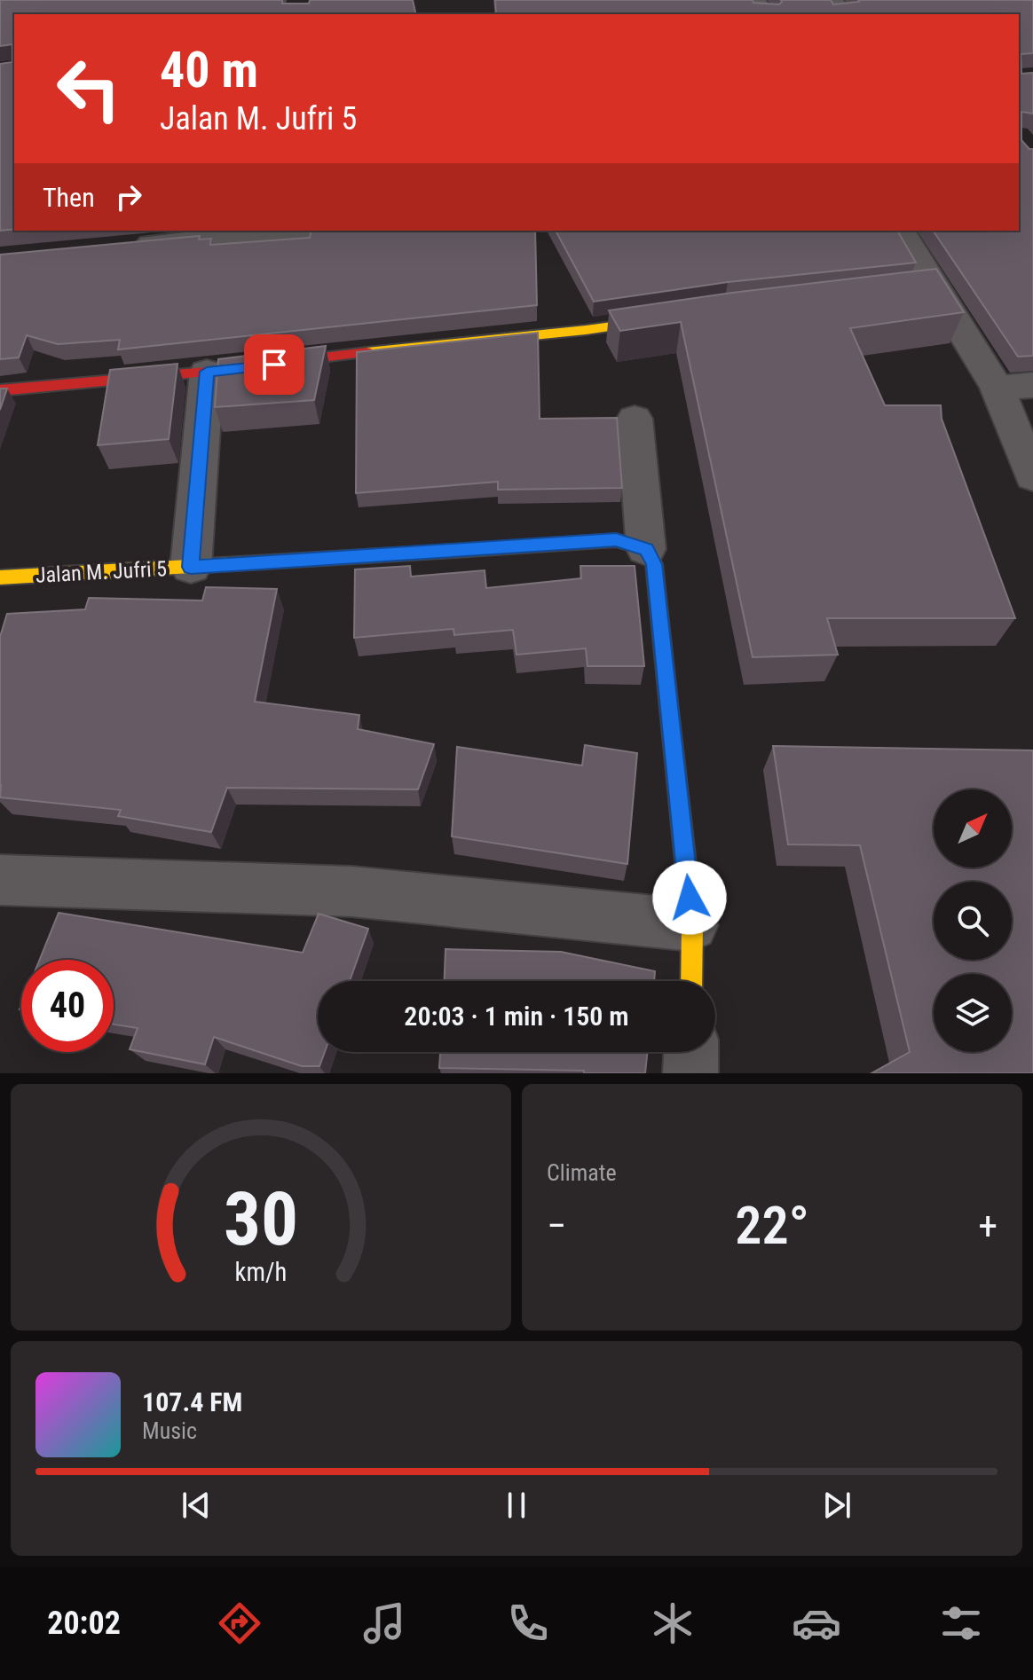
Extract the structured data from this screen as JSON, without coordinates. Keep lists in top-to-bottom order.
{
  "streets": {
    "street": ["Jalan M. Jufri 5"]
  },
  "north": "top right",
  "page": {
    "turn": ["40 m", "Jalan M. Jufri 5"],
    "then": "Then",
    "limit": "40",
    "trip": "20:03 · 1 min · 150 m",
    "tile": "Climate",
    "heat": ["−", "22°", "+"],
    "song": ["107.4 FM", "Music"],
    "tabs": "20:02",
    "gauge": ["30", "km/h"]
  }
}
